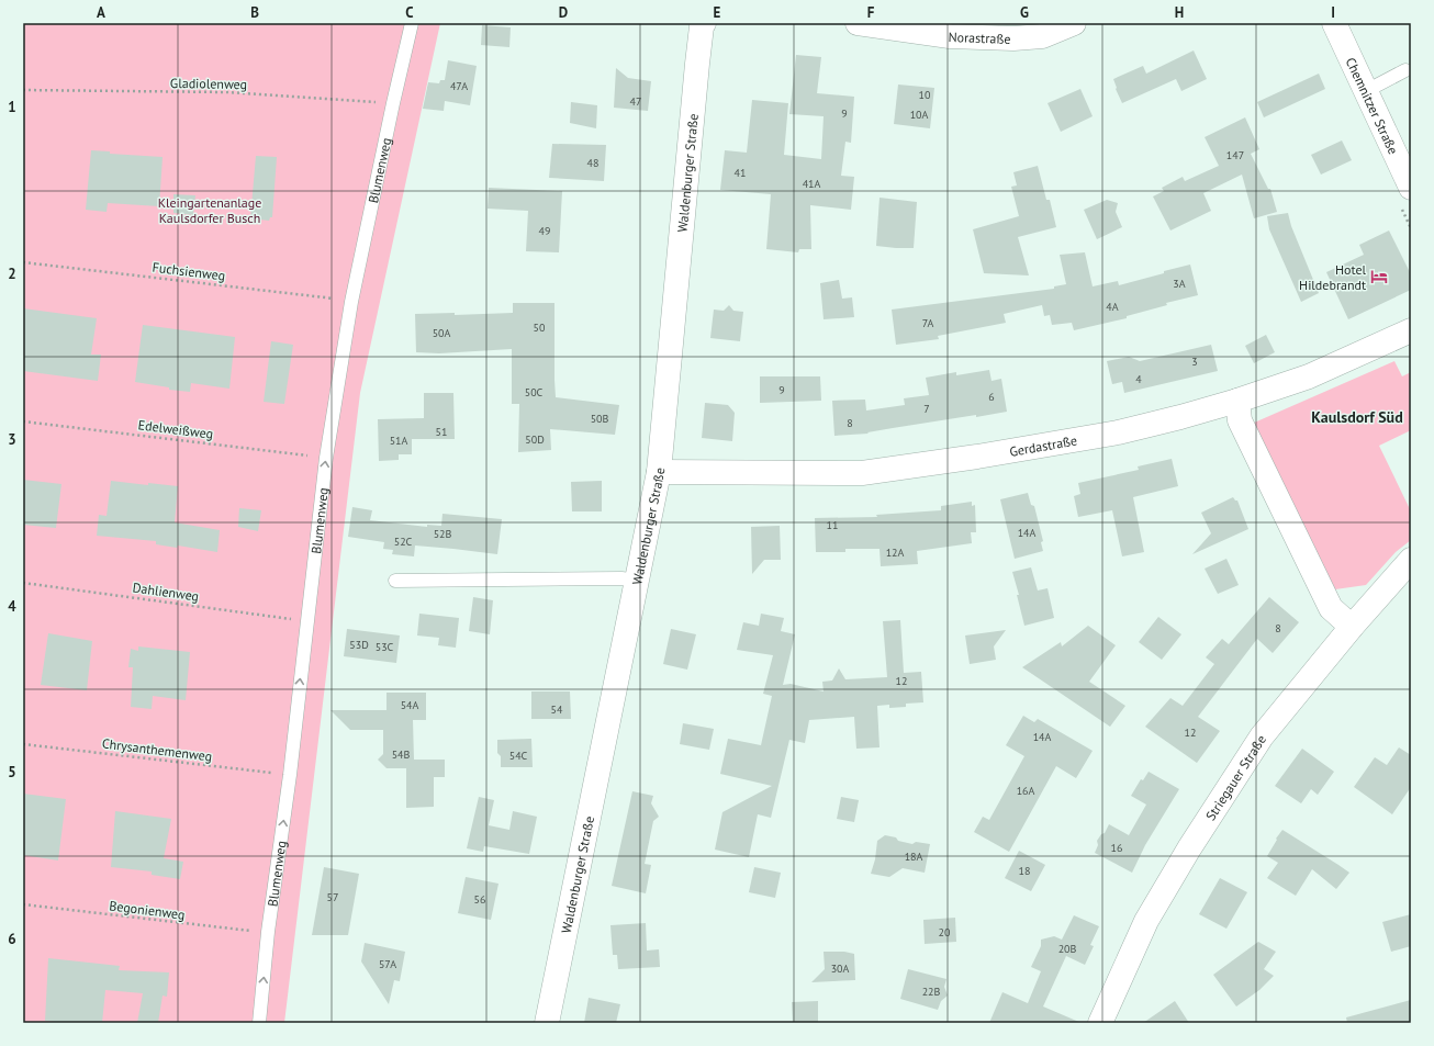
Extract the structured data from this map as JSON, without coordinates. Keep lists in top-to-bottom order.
{
  "streets": {
    "street": [
      "Norastraße",
      "Chemnitzer Straße",
      "Waldenburger Straße",
      "Gerdastraße",
      "Striegauer Straße"
    ],
    "lane": ["Blumenweg"],
    "path": [
      "Gladiolenweg",
      "Fuchsienweg",
      "Edelweißweg",
      "Dahlienweg",
      "Chrysanthemenweg",
      "Begonienweg"
    ]
  },
  "crossings": [
    ["Gladiolenweg", "Blumenweg"],
    ["Blumenweg", "Fuchsienweg"],
    ["Blumenweg", "Edelweißweg"],
    ["Blumenweg", "Dahlienweg"],
    ["Blumenweg", "Chrysanthemenweg"],
    ["Blumenweg", "Begonienweg"],
    ["Waldenburger Straße", "Gerdastraße"]
  ],
  "one_way": ["Blumenweg"],
  "districts": ["Kaulsdorf Süd"],
  "parks": ["Kleingartenanlage Kaulsdorfer Busch"],
  "places": {
    "hotel": ["Hotel Hildebrandt"]
  },
  "house_numbers": [
    "47A",
    "10",
    "47",
    "9",
    "10A",
    "147",
    "48",
    "41",
    "41A",
    "49",
    "3A",
    "4A",
    "7A",
    "50",
    "50A",
    "3",
    "4",
    "9",
    "50C",
    "6",
    "7",
    "50B",
    "8",
    "51",
    "50D",
    "51A",
    "11",
    "14A",
    "52B",
    "52C",
    "12A",
    "8",
    "53D",
    "53C",
    "12",
    "54A",
    "54",
    "12",
    "14A",
    "54B",
    "54C",
    "16A",
    "16",
    "18A",
    "18",
    "57",
    "56",
    "20",
    "20B",
    "57A",
    "30A",
    "22B"
  ],
  "grid": {
    "columns": [
      "A",
      "B",
      "C",
      "D",
      "E",
      "F",
      "G",
      "H",
      "I"
    ],
    "rows": [
      "1",
      "2",
      "3",
      "4",
      "5",
      "6"
    ]
  }
}
